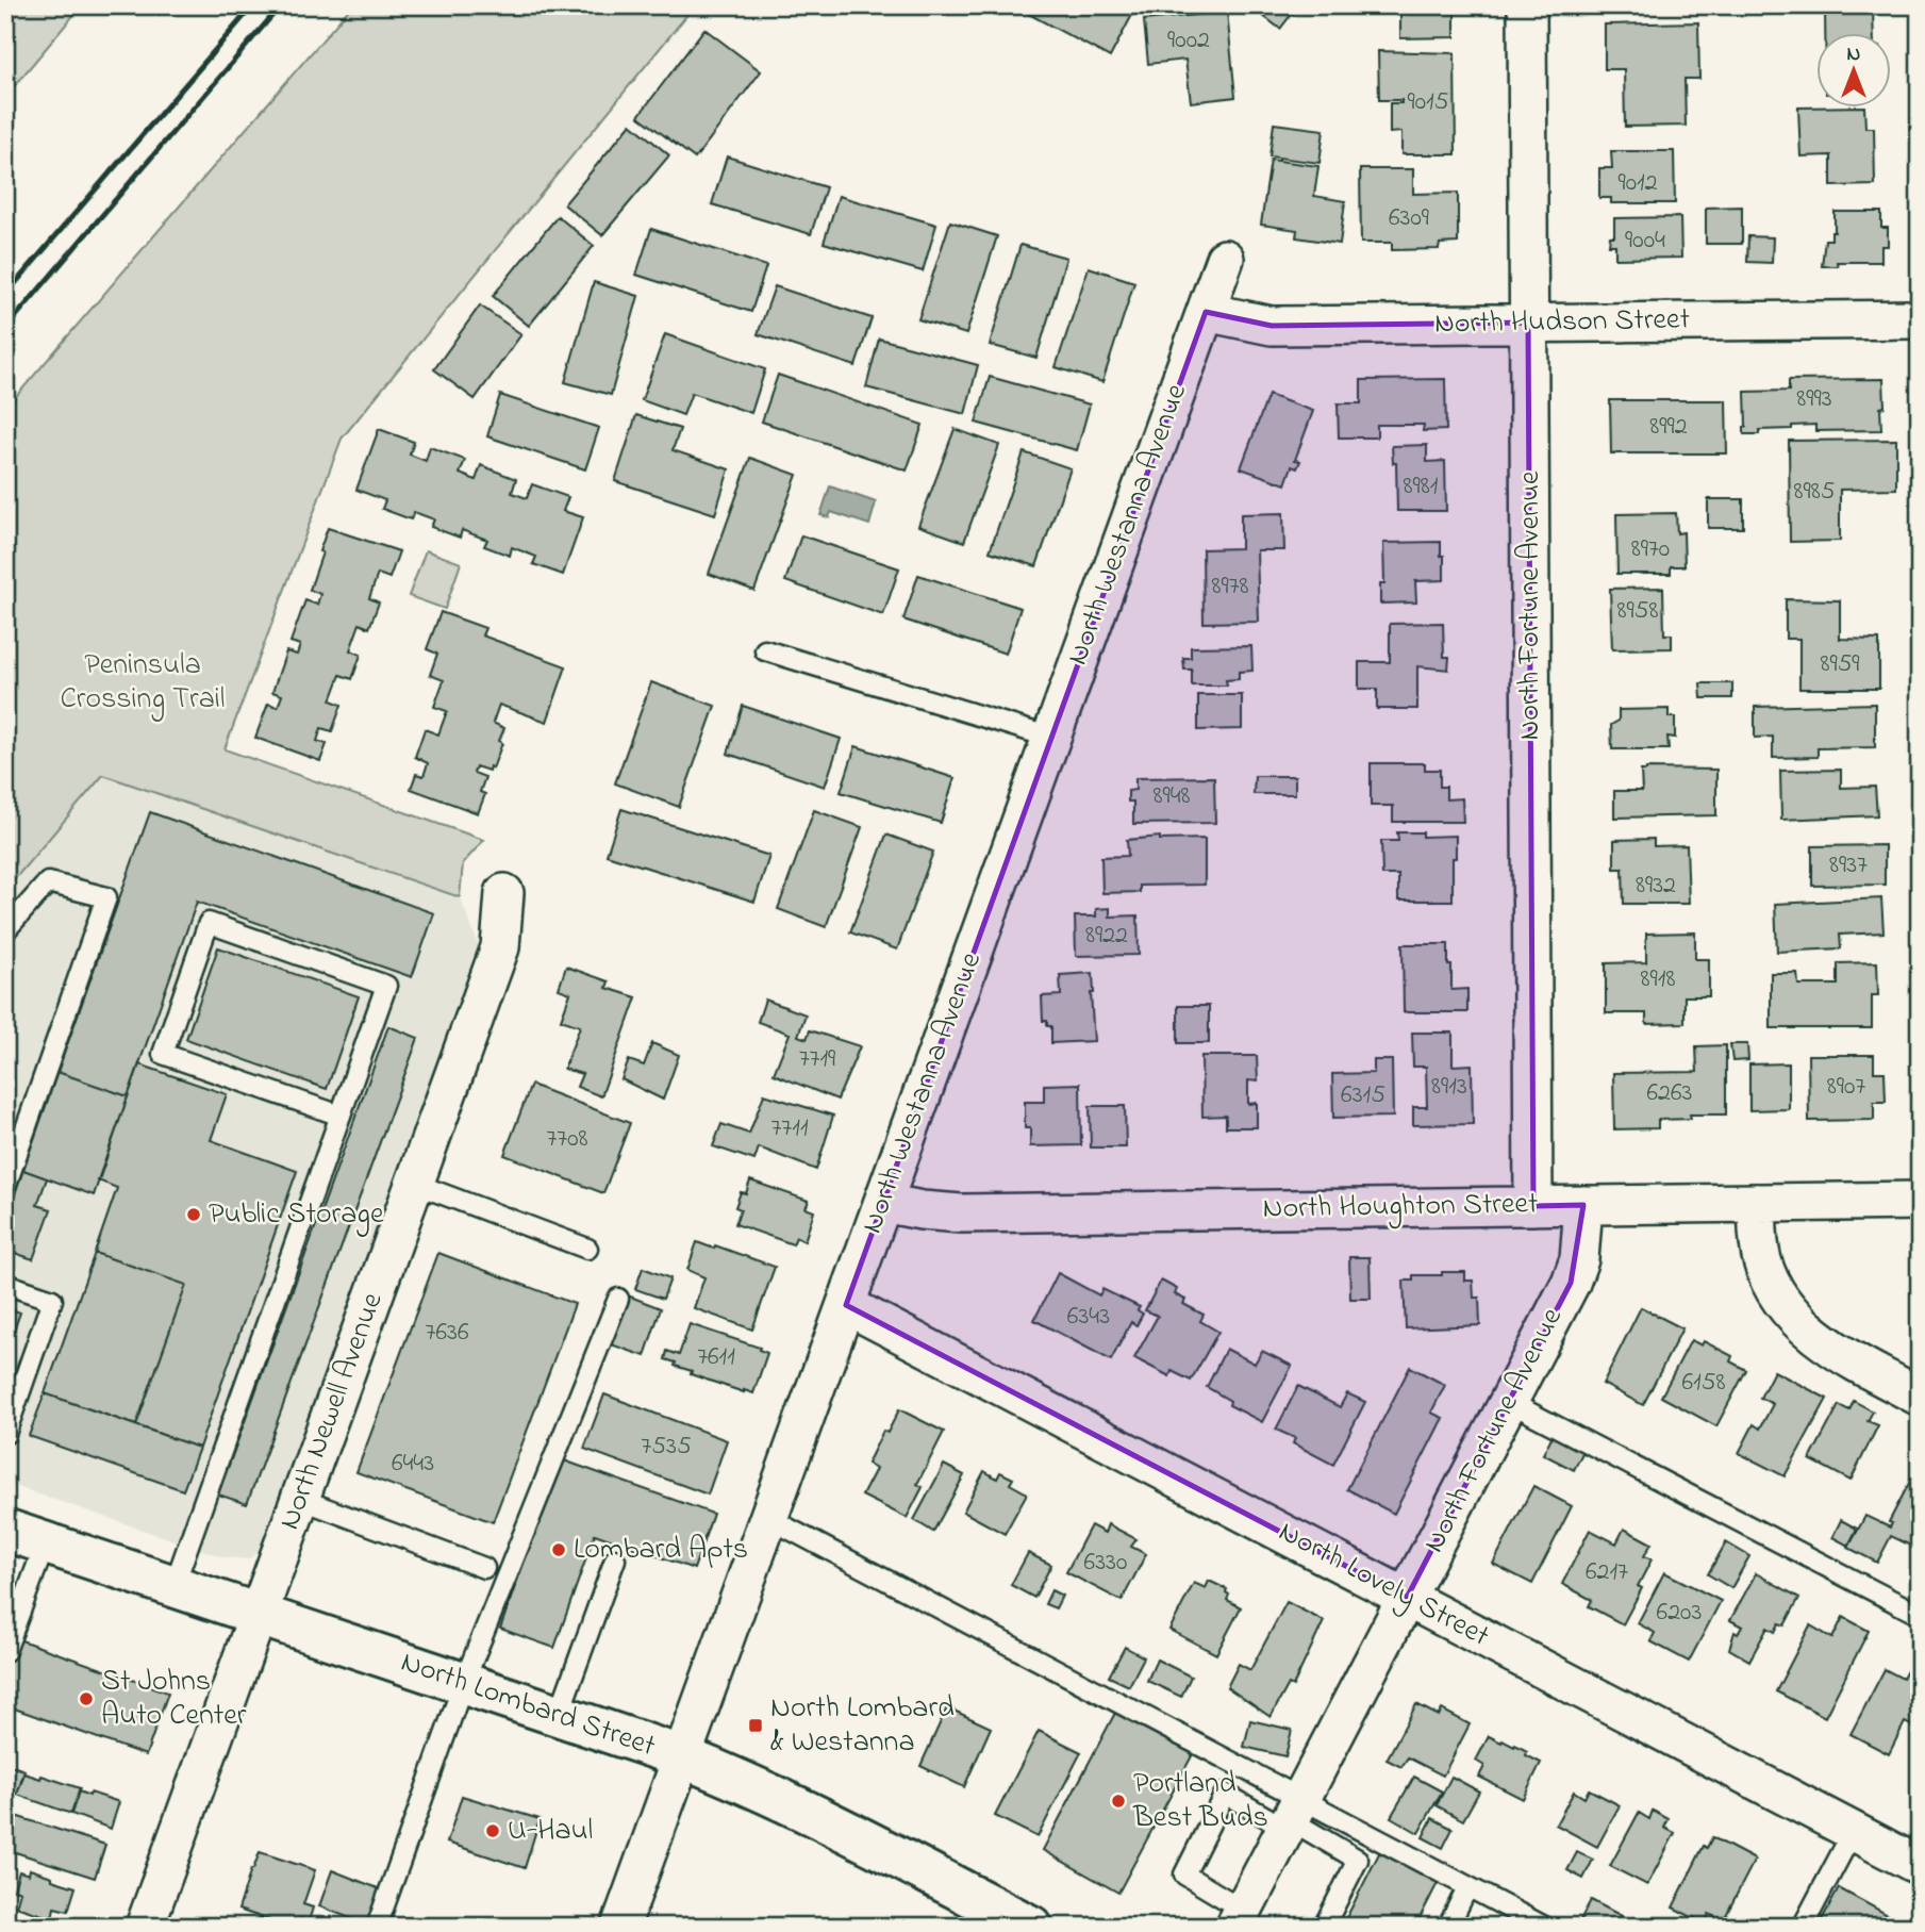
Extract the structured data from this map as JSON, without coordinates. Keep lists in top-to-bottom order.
{
  "streets": {
    "main road": ["North Lombard Street"],
    "street": [
      "North Hudson Street",
      "North Westanna Avenue",
      "North Fortune Avenue",
      "North Houghton Street",
      "North Newell Avenue",
      "North Lovely Street"
    ]
  },
  "crossings": [
    ["North Hudson Street", "North Westanna Avenue"],
    ["North Hudson Street", "North Fortune Avenue"],
    ["North Westanna Avenue", "North Houghton Street"],
    ["North Westanna Avenue", "North Lovely Street"],
    ["North Westanna Avenue", "North Lombard Street"],
    ["North Fortune Avenue", "North Houghton Street"],
    ["North Fortune Avenue", "North Lovely Street"],
    ["North Newell Avenue", "North Lombard Street"]
  ],
  "parks": ["Peninsula Crossing Trail"],
  "places": {
    "other": [
      "Public Storage",
      "Lombard Apts",
      "St Johns Auto Center",
      "Portland Best Buds",
      "U-Haul"
    ],
    "transit": ["North Lombard & Westanna"]
  },
  "house_numbers": [
    "9002",
    "9015",
    "9012",
    "6309",
    "9004",
    "8993",
    "8992",
    "8981",
    "8985",
    "8970",
    "8978",
    "8958",
    "8959",
    "8948",
    "8937",
    "8932",
    "8922",
    "8918",
    "7719",
    "8913",
    "8907",
    "6263",
    "6315",
    "7711",
    "7708",
    "6343",
    "7636",
    "7611",
    "6158",
    "7535",
    "6443",
    "6330",
    "6217",
    "6203"
  ],
  "north": "top"
}
